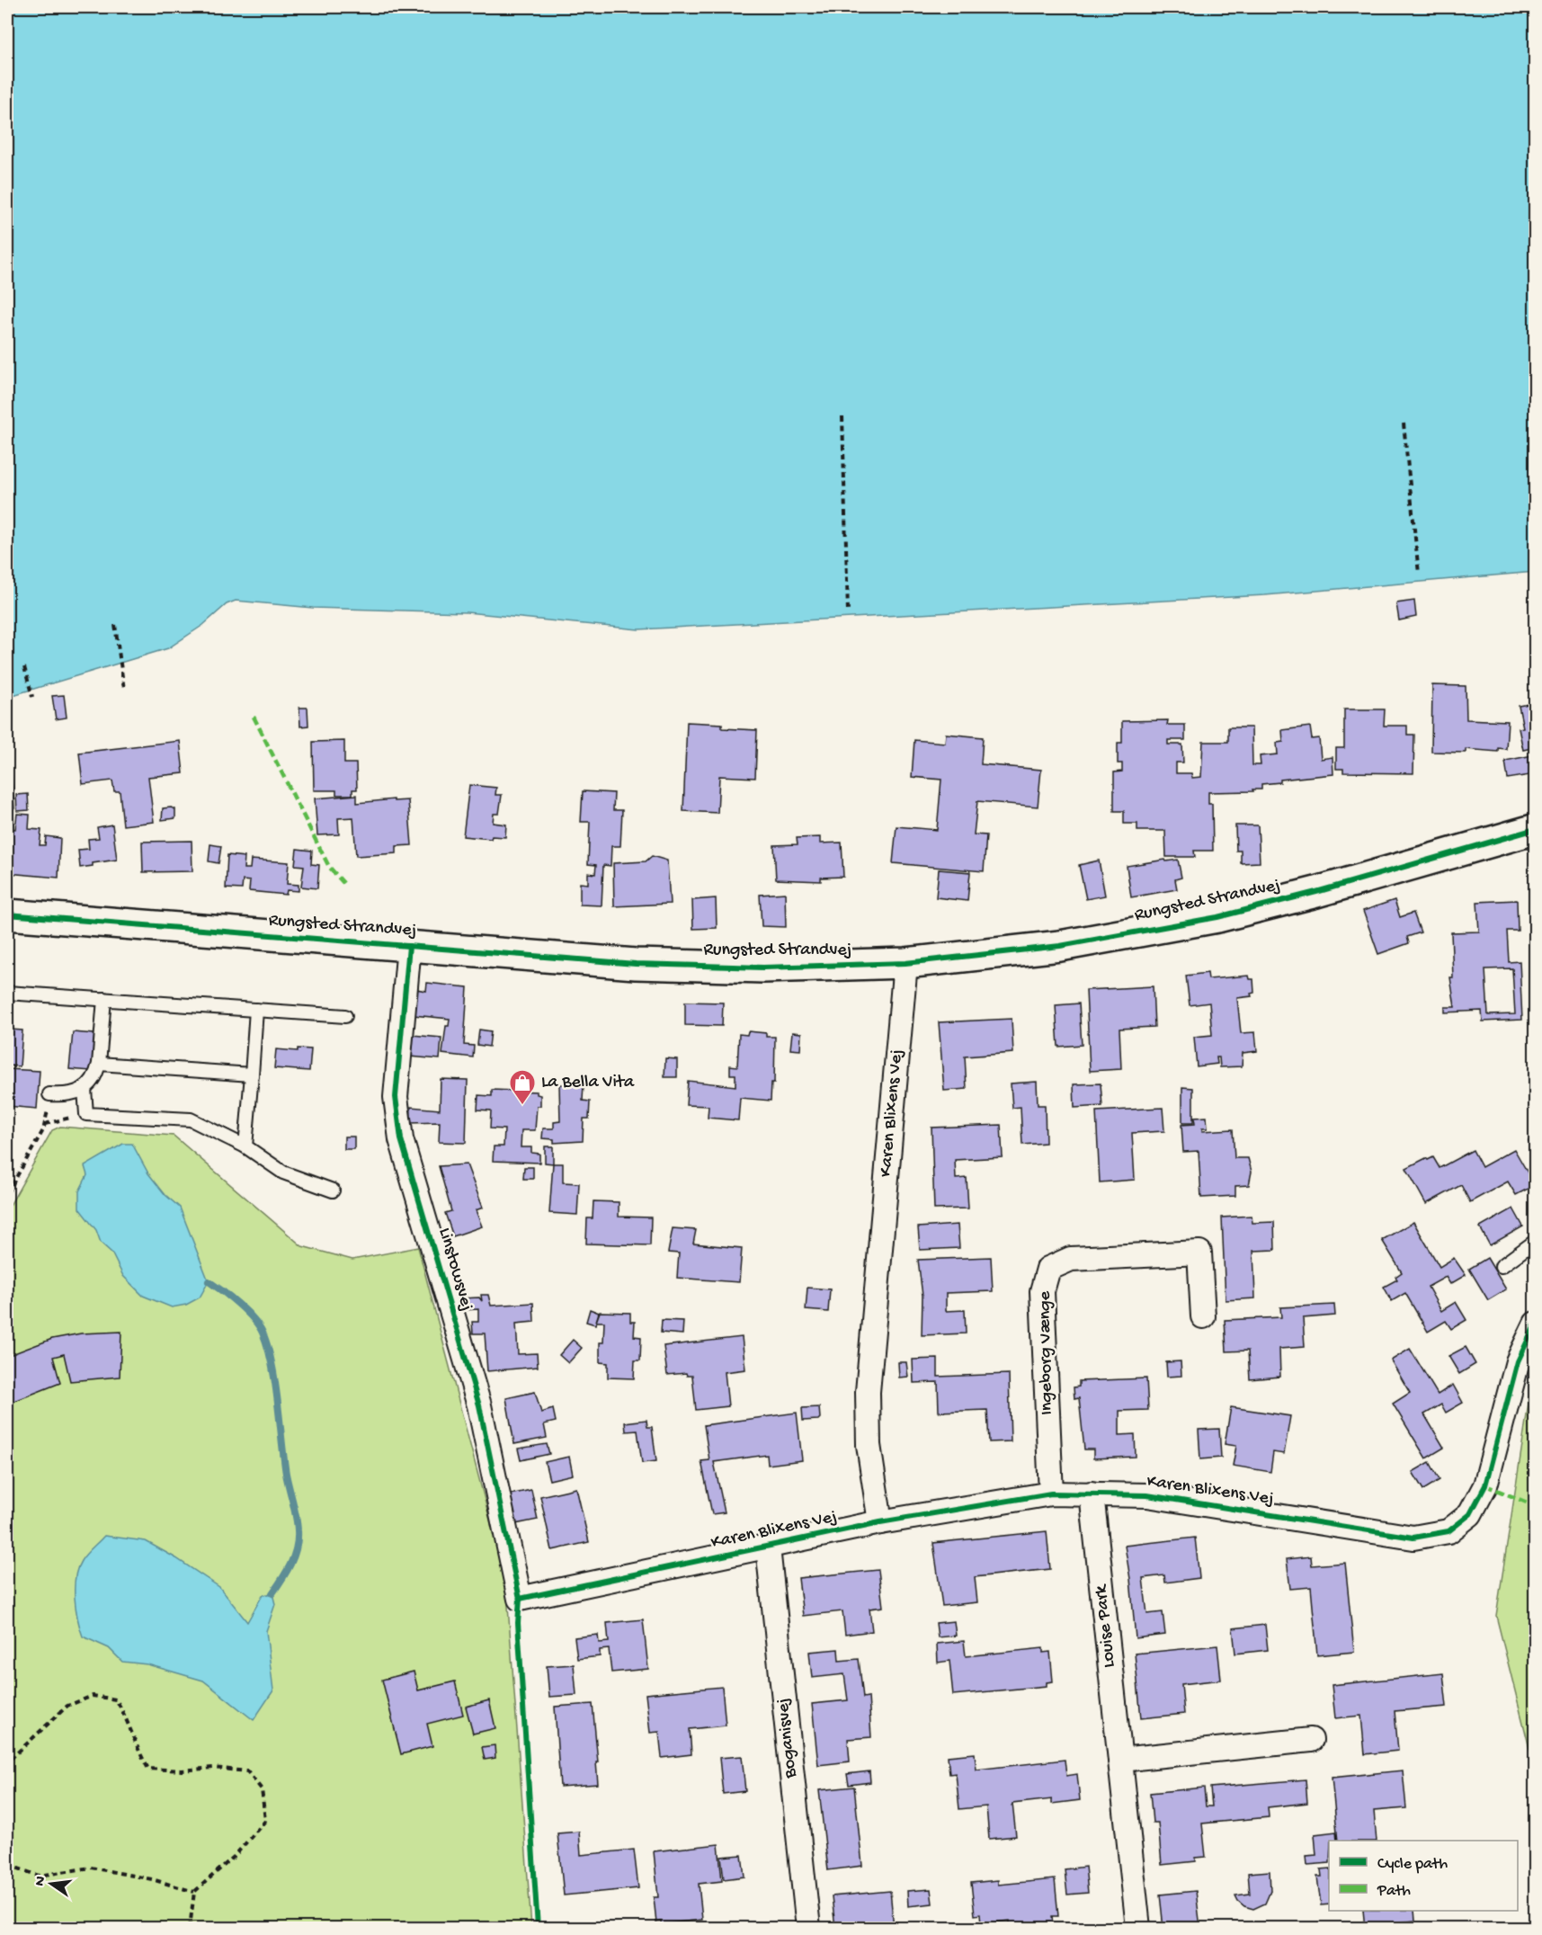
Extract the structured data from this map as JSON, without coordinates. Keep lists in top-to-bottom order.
{
  "streets": {
    "main road": ["Rungsted Strandvej"],
    "street": [
      "Karen Blixens Vej",
      "Linstowsvej",
      "Ingeborg Vænge",
      "Louise Park",
      "Boganisvej"
    ]
  },
  "crossings": [
    ["Rungsted Strandvej", "Karen Blixens Vej"],
    ["Rungsted Strandvej", "Linstowsvej"],
    ["Karen Blixens Vej", "Linstowsvej"],
    ["Karen Blixens Vej", "Ingeborg Vænge"],
    ["Karen Blixens Vej", "Louise Park"],
    ["Karen Blixens Vej", "Boganisvej"]
  ],
  "places": {
    "shop": ["La Bella Vita"]
  },
  "legend": ["Cycle path", "Path"],
  "north": "left"
}
